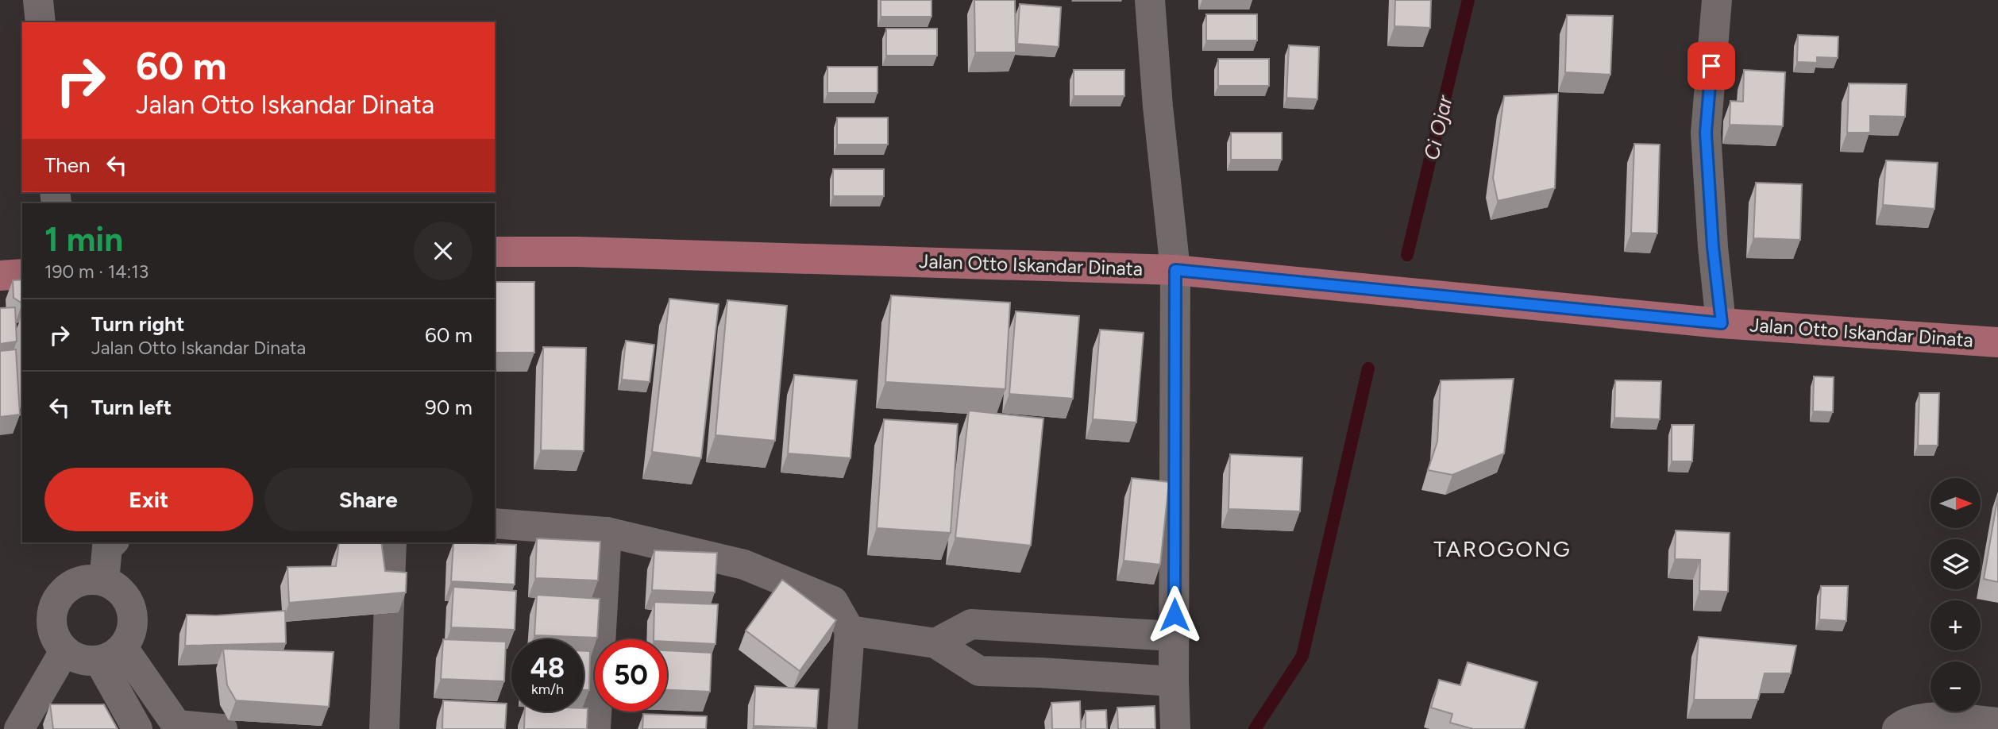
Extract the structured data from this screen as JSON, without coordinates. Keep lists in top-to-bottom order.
{
  "streets": {
    "main road": ["Jalan Otto Iskandar Dinata"]
  },
  "districts": ["TAROGONG"],
  "water": ["Ci Ojar"],
  "north": "right",
  "page": {
    "turn": ["60 m", "Jalan Otto Iskandar Dinata"],
    "then": "Then",
    "heading": ["1 min", "190 m · 14:13"],
    "list": [
      {
        "name": "Turn right",
        "note": "Jalan Otto Iskandar Dinata",
        "value": "60 m"
      },
      {
        "name": "Turn left",
        "value": "90 m"
      }
    ],
    "buttons": ["Exit", "Share"],
    "map_buttons": ["+", "−"],
    "speed": "48 km/h",
    "limit": "50"
  }
}
